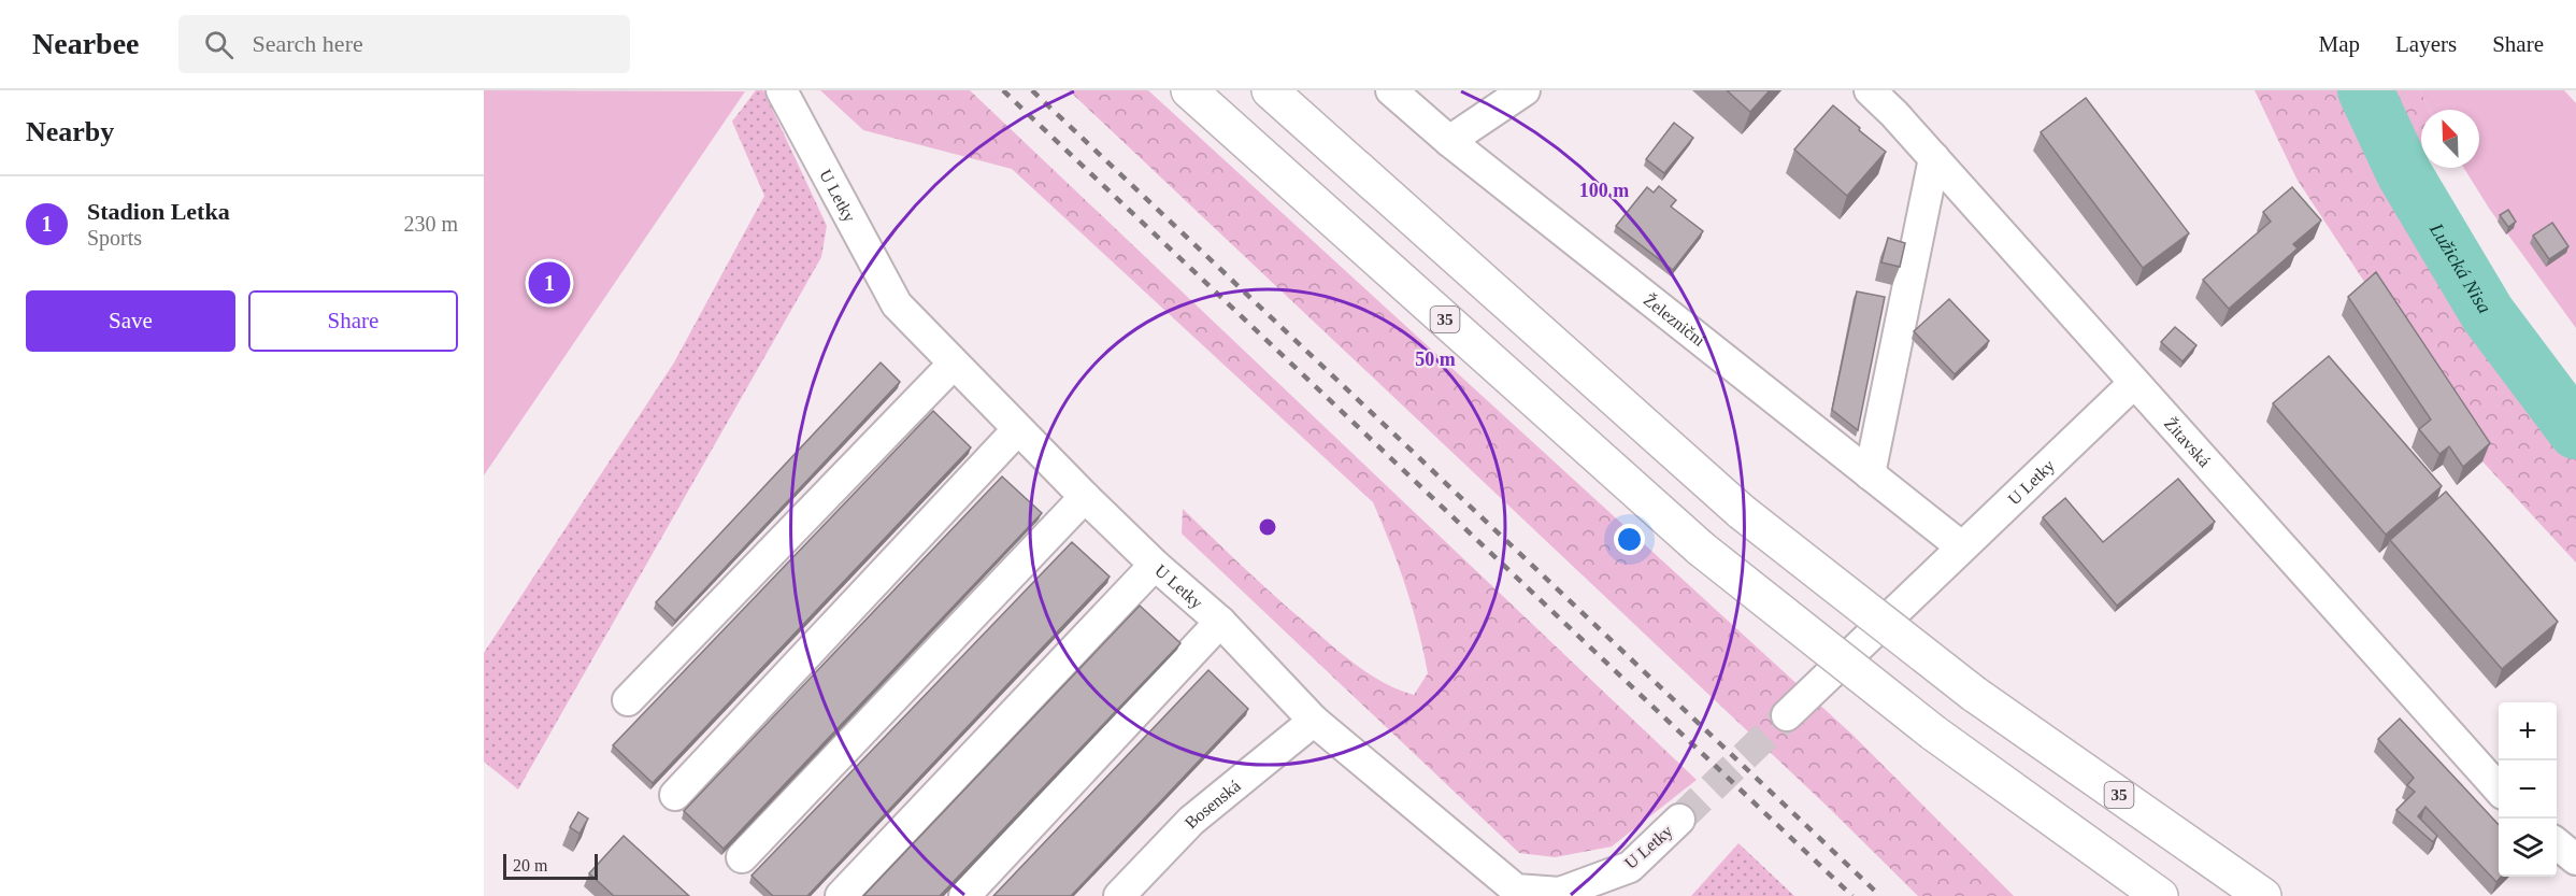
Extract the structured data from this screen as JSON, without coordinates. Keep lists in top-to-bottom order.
{
  "streets": {
    "highway": ["35"],
    "street": [
      "U Letky",
      "Železniční",
      "Žitavská",
      "Bosenská"
    ]
  },
  "crossings": [
    ["U Letky", "Železniční"],
    ["U Letky", "Žitavská"],
    ["U Letky", "Bosenská"]
  ],
  "water": ["Lužická Nisa"],
  "scale_bar": "20 m",
  "north": "top left",
  "page": {
    "header": "Nearbee",
    "search": "Search here",
    "nav": ["Map", "Layers", "Share"],
    "heading": "Nearby",
    "list": [
      {
        "mark": "1",
        "name": "Stadion Letka",
        "note": "Sports",
        "value": "230 m"
      }
    ],
    "pins": "1",
    "buttons": ["Save", "Share"],
    "map_buttons": ["+", "−"],
    "scale": "20 m"
  },
  "rings": ["100 m", "50 m"]
}
